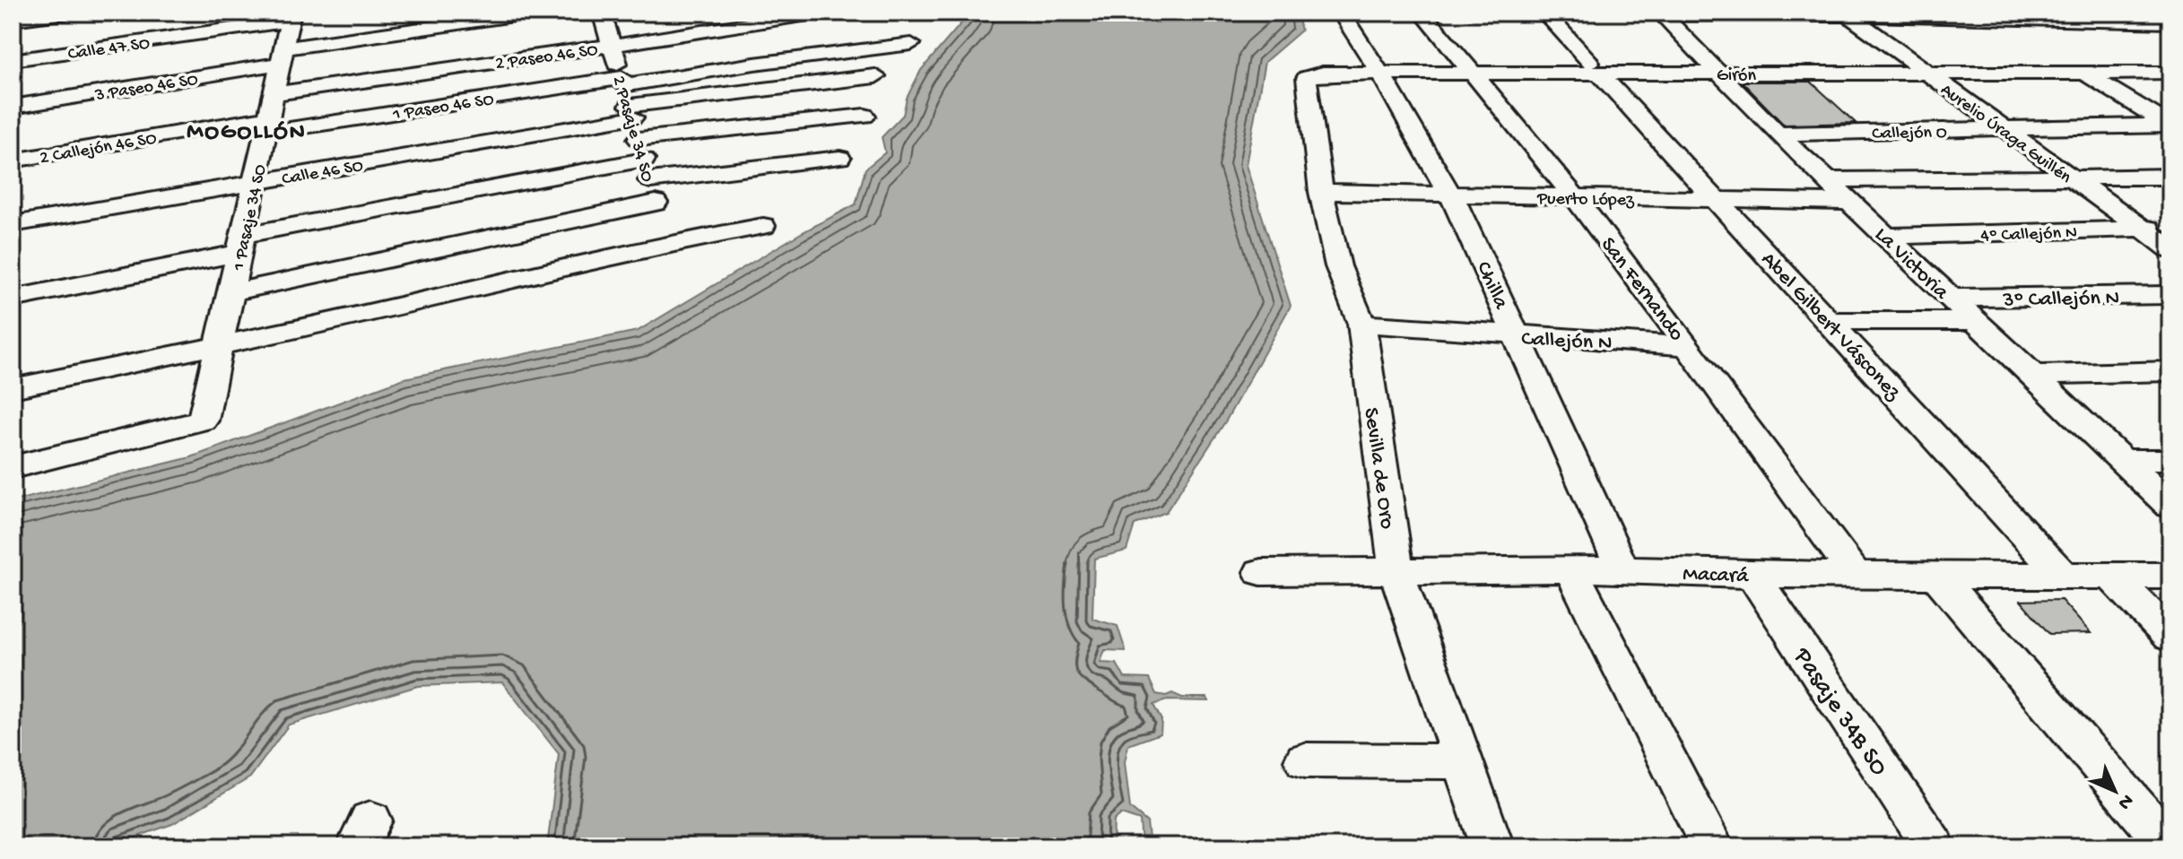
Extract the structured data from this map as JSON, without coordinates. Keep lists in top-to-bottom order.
{
  "streets": {
    "street": [
      "Calle 47 SO",
      "2 Paseo 46 SO",
      "Girón",
      "3 Paseo 46 SO",
      "1 Paseo 46 SO",
      "2 Pasaje 34 SO",
      "Callejón O",
      "Aurelio Úraga Guillén",
      "2 Callejón 46 SO",
      "Calle 46 SO",
      "Puerto López",
      "1 Pasaje 34 SO",
      "4º Callejón N",
      "La Victoria",
      "Chilla",
      "San Fernando",
      "3º Callejón N",
      "Abel Gilbert Vásconez",
      "Callejón N",
      "Sevilla de Oro",
      "Macará",
      "Pasaje 34B SO"
    ]
  },
  "crossings": [
    ["Calle 47 SO", "1 Pasaje 34 SO"],
    ["2 Paseo 46 SO", "2 Pasaje 34 SO"],
    ["2 Paseo 46 SO", "1 Pasaje 34 SO"],
    ["Girón", "Aurelio Úraga Guillén"],
    ["Girón", "La Victoria"],
    ["Girón", "Chilla"],
    ["Girón", "San Fernando"],
    ["Girón", "Abel Gilbert Vásconez"],
    ["Girón", "Sevilla de Oro"],
    ["3 Paseo 46 SO", "1 Pasaje 34 SO"],
    ["1 Paseo 46 SO", "2 Pasaje 34 SO"],
    ["1 Paseo 46 SO", "2 Callejón 46 SO"],
    ["1 Paseo 46 SO", "Calle 46 SO"],
    ["1 Paseo 46 SO", "1 Pasaje 34 SO"],
    ["2 Pasaje 34 SO", "Calle 46 SO"],
    ["Callejón O", "Aurelio Úraga Guillén"],
    ["Callejón O", "La Victoria"],
    ["Aurelio Úraga Guillén", "4º Callejón N"],
    ["2 Callejón 46 SO", "1 Pasaje 34 SO"],
    ["Calle 46 SO", "1 Pasaje 34 SO"],
    ["Puerto López", "La Victoria"],
    ["Puerto López", "Chilla"],
    ["Puerto López", "San Fernando"],
    ["Puerto López", "Abel Gilbert Vásconez"],
    ["Puerto López", "Sevilla de Oro"],
    ["4º Callejón N", "La Victoria"],
    ["La Victoria", "3º Callejón N"],
    ["Chilla", "Callejón N"],
    ["Chilla", "Macará"],
    ["San Fernando", "Callejón N"],
    ["San Fernando", "Macará"],
    ["Abel Gilbert Vásconez", "Macará"],
    ["Callejón N", "Sevilla de Oro"],
    ["Sevilla de Oro", "Macará"],
    ["Macará", "Pasaje 34B SO"]
  ],
  "districts": ["MOGOLLÓN"],
  "north": "bottom right"
}
